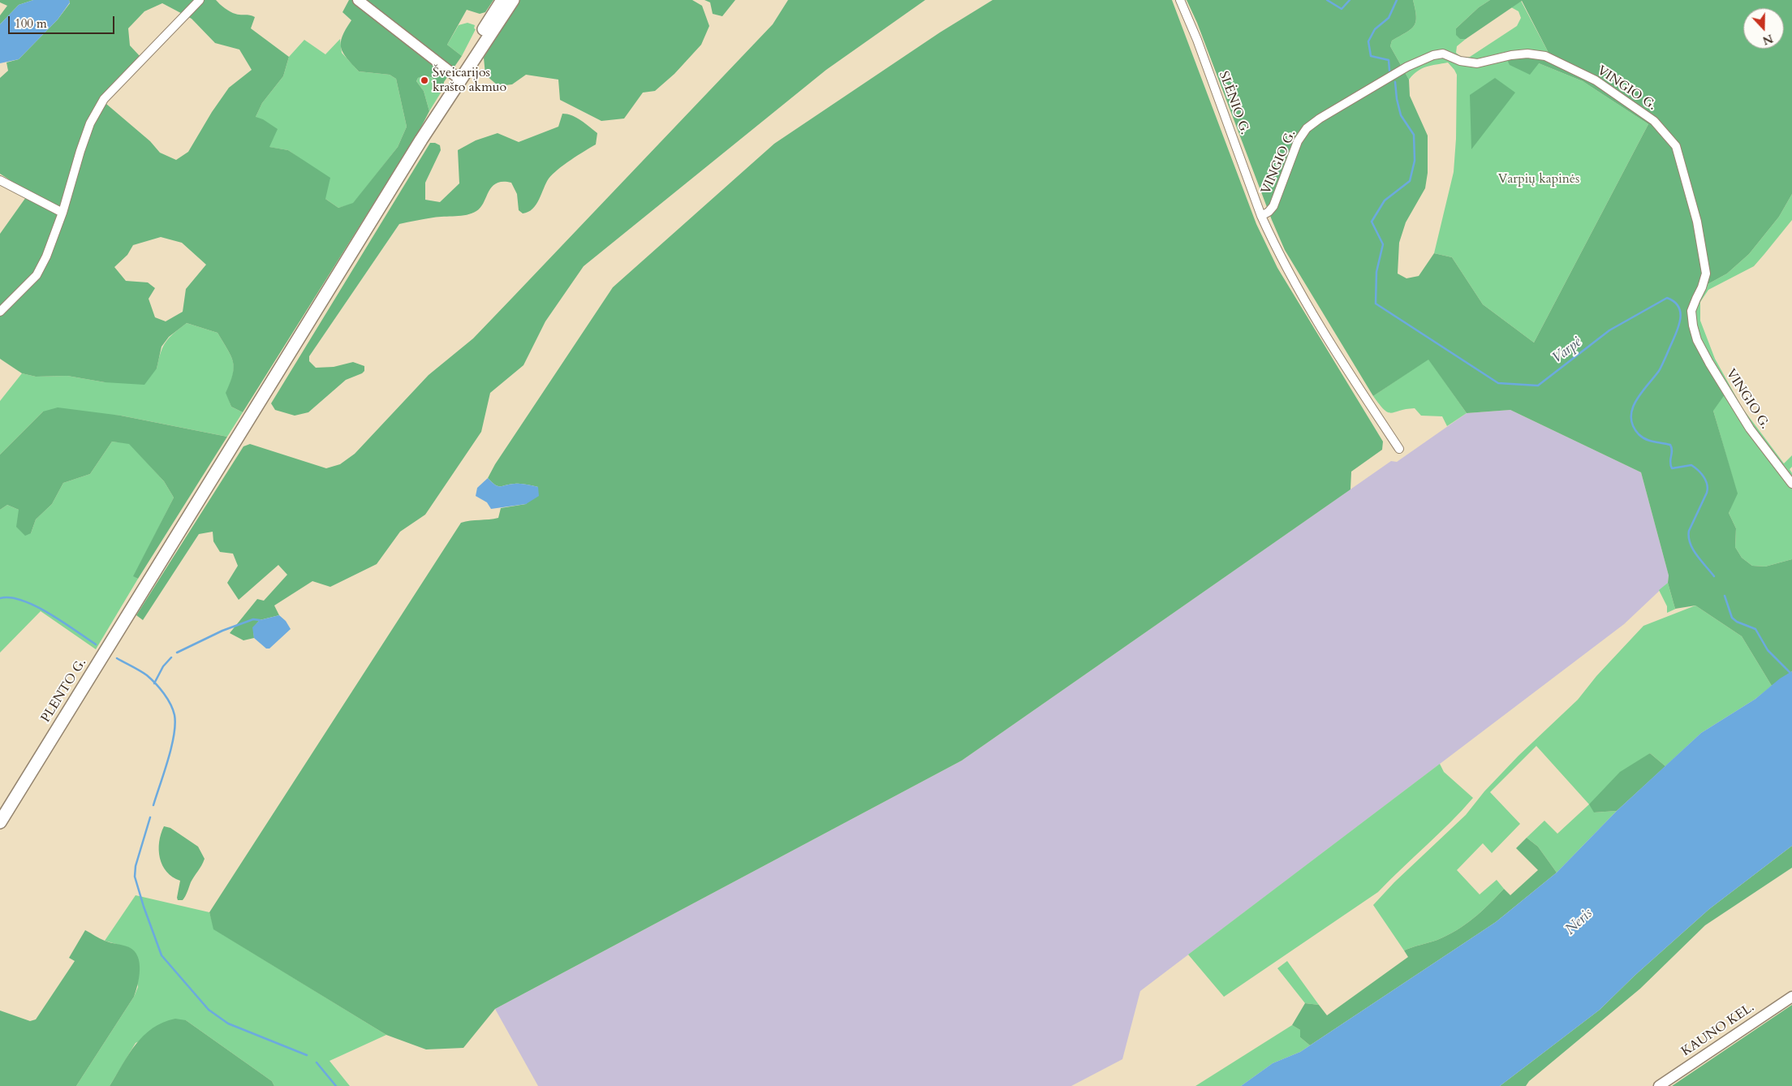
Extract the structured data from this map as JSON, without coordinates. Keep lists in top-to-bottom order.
{
  "streets": {
    "highway": ["PLENTO G."],
    "main road": ["KAUNO KEL."],
    "street": ["VINGIO G.", "SLĖNIO G."]
  },
  "crossings": [
    ["VINGIO G.", "SLĖNIO G."]
  ],
  "water": ["Varpė", "Neris"],
  "parks": ["Varpių kapinės"],
  "places": ["Šveicarijos krašto akmuo"],
  "scale_bar": "100 m",
  "north": "bottom"
}
